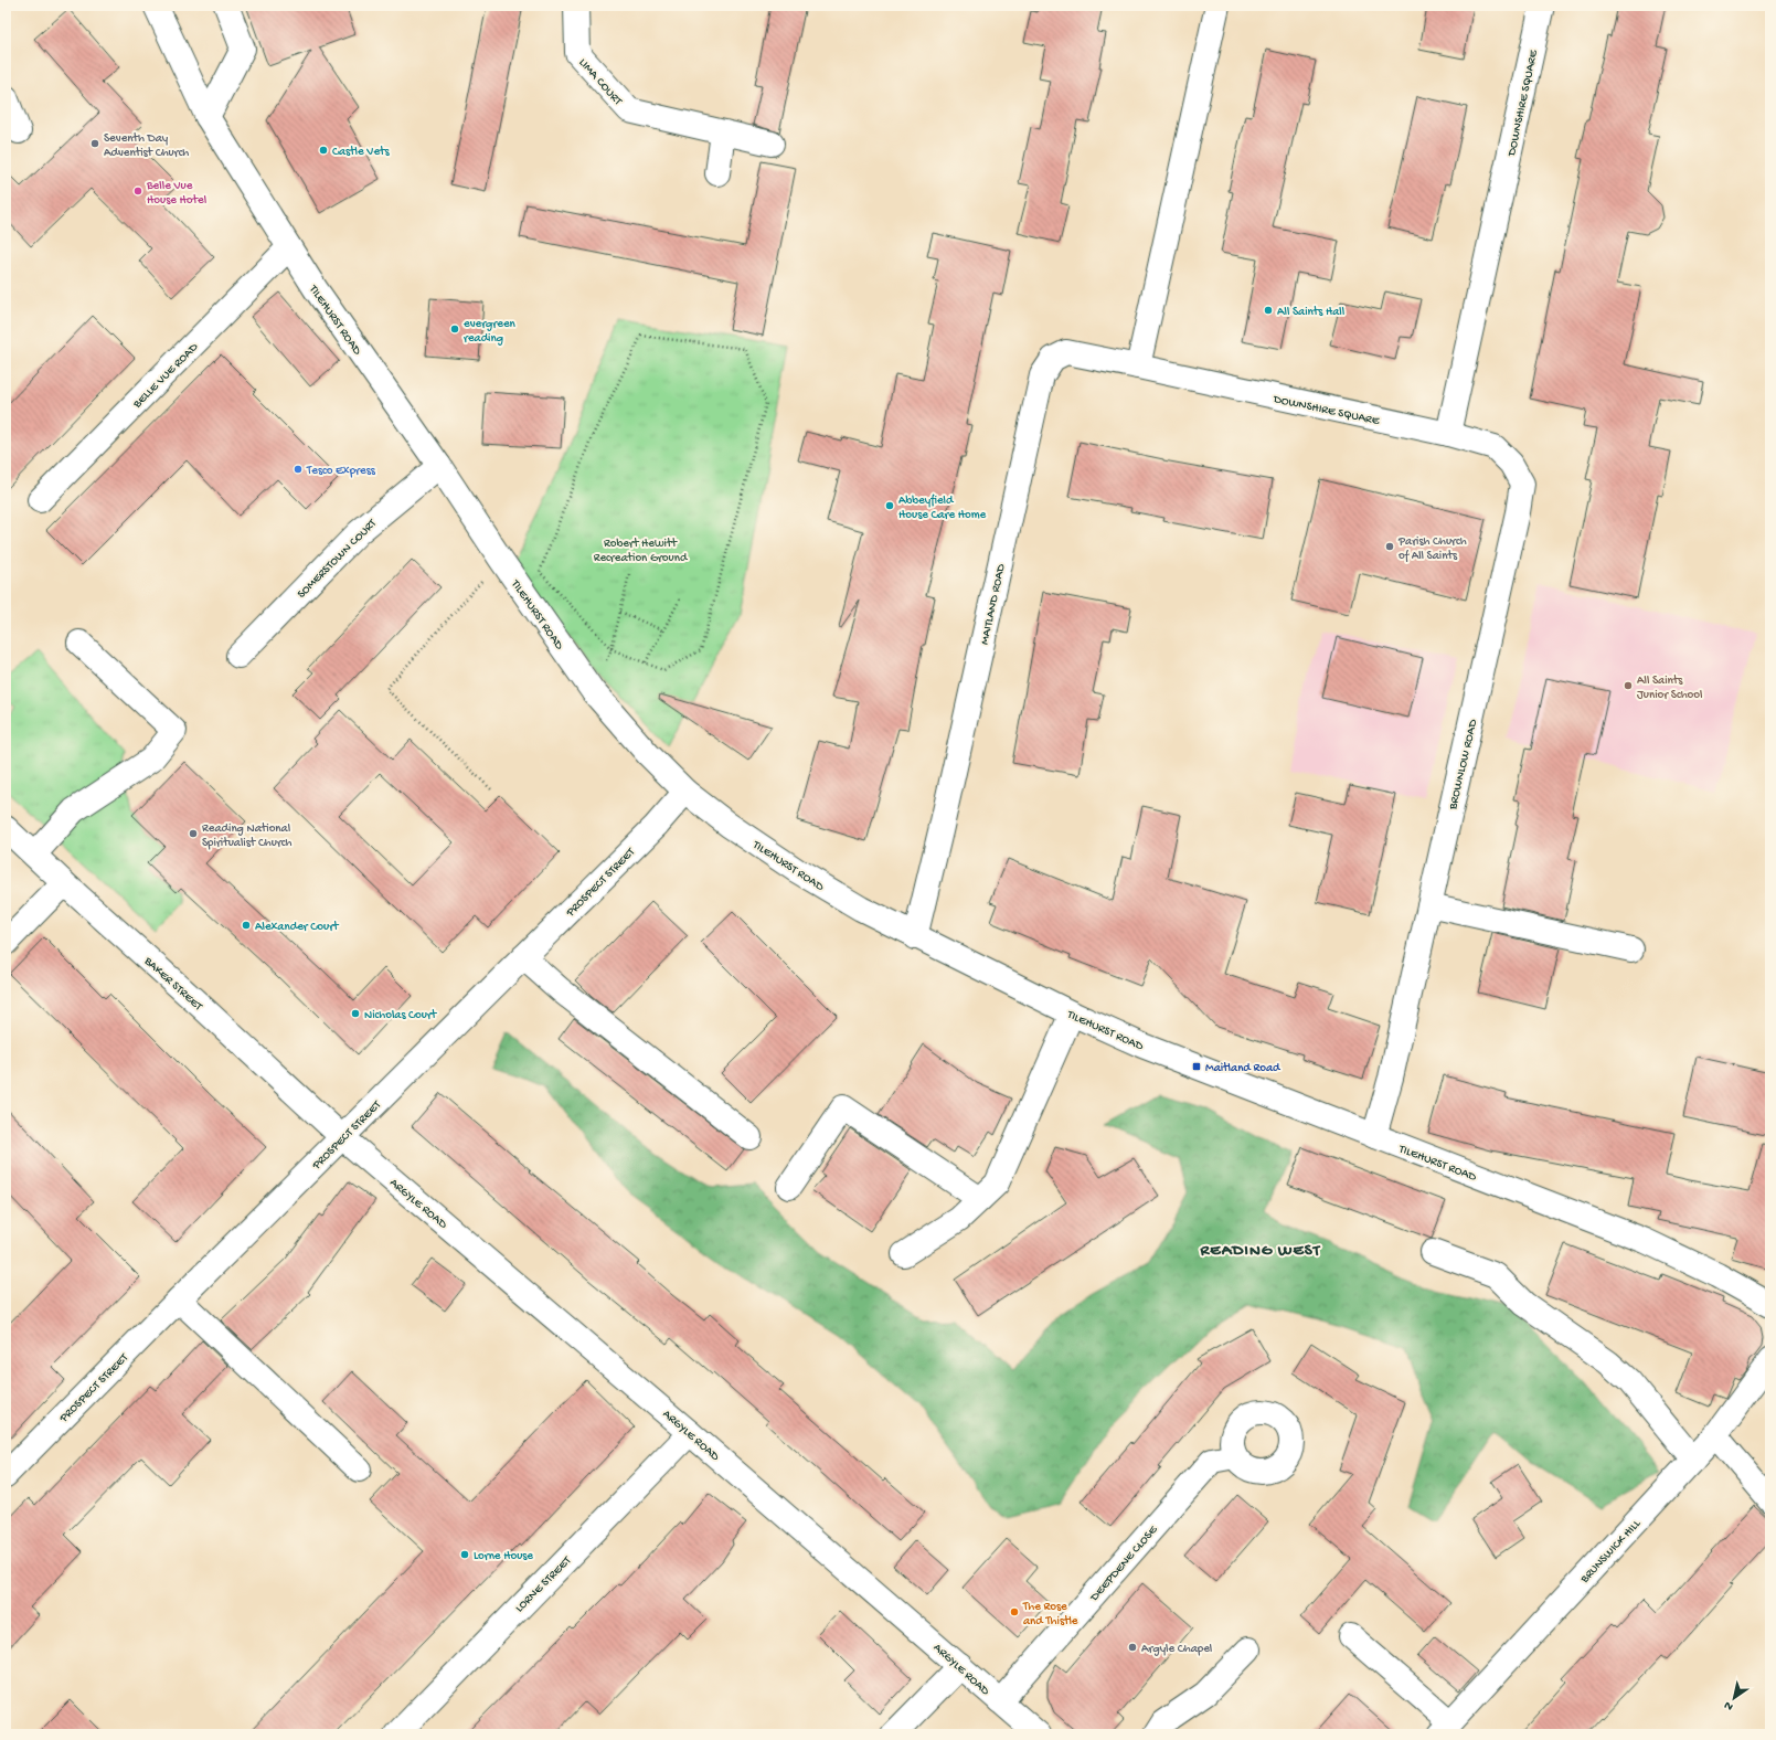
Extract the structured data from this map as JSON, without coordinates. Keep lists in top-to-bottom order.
{
  "streets": {
    "street": [
      "LIMA COURT",
      "DOWNSHIRE SQUARE",
      "TILEHURST ROAD",
      "BELLE VUE ROAD",
      "SOMERSTOWN COURT",
      "MAITLAND ROAD",
      "BROWNLOW ROAD",
      "PROSPECT STREET",
      "BAKER STREET",
      "ARGYLE ROAD",
      "BRUNSWICK HILL",
      "DEEPDENE CLOSE",
      "LORNE STREET"
    ]
  },
  "crossings": [
    ["DOWNSHIRE SQUARE", "MAITLAND ROAD"],
    ["DOWNSHIRE SQUARE", "BROWNLOW ROAD"],
    ["TILEHURST ROAD", "BELLE VUE ROAD"],
    ["TILEHURST ROAD", "SOMERSTOWN COURT"],
    ["TILEHURST ROAD", "MAITLAND ROAD"],
    ["TILEHURST ROAD", "BROWNLOW ROAD"],
    ["TILEHURST ROAD", "PROSPECT STREET"],
    ["PROSPECT STREET", "BAKER STREET"],
    ["PROSPECT STREET", "ARGYLE ROAD"],
    ["BAKER STREET", "ARGYLE ROAD"],
    ["ARGYLE ROAD", "DEEPDENE CLOSE"],
    ["ARGYLE ROAD", "LORNE STREET"]
  ],
  "districts": ["READING WEST"],
  "parks": ["Robert Hewitt Recreation Ground"],
  "places": {
    "other": [
      "Seventh Day Adventist Church",
      "Castle Vets",
      "Belle Vue House Hotel",
      "All Saints Hall",
      "evergreen reading",
      "Tesco Express",
      "Abbeyfield House Care Home",
      "Parish Church of All Saints",
      "All Saints Junior School",
      "Reading National Spiritualist Church",
      "Alexander Court",
      "Nicholas Court",
      "Lorne House",
      "The Rose and Thistle",
      "Argyle Chapel"
    ],
    "transit": ["Maitland Road"]
  },
  "north": "bottom left"
}
